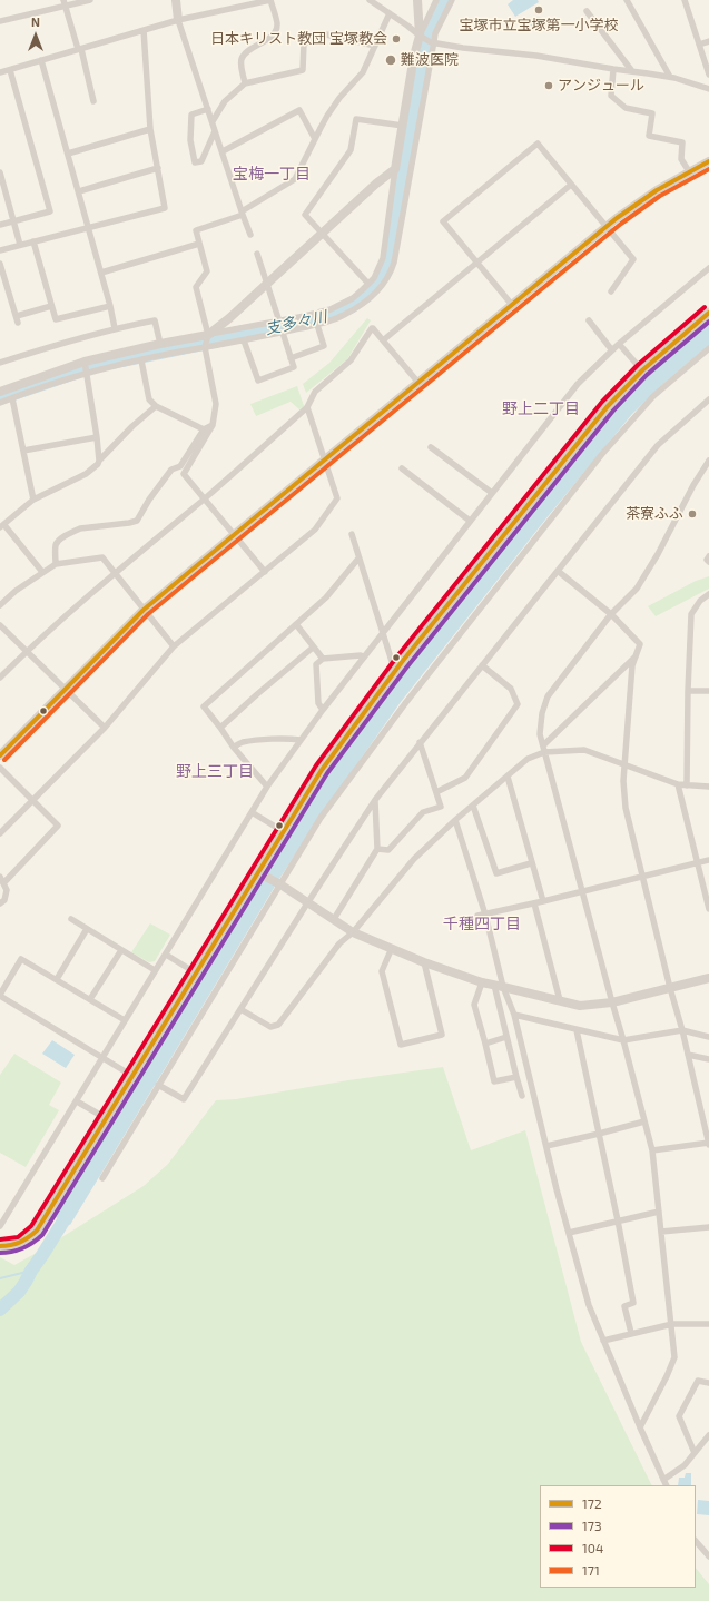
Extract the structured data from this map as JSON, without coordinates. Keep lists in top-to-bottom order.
{
  "districts": [
    "宝梅一丁目",
    "野上二丁目",
    "野上三丁目",
    "千種四丁目"
  ],
  "water": ["支多々川"],
  "places": [
    "宝塚市立宝塚第一小学校",
    "日本キリスト教団 宝塚教会",
    "難波医院",
    "アンジュール",
    "茶寮ふふ"
  ],
  "lines": [
    "transit line 172",
    "transit line 171",
    "transit line 104",
    "transit line 173"
  ],
  "legend": [
    "172",
    "173",
    "104",
    "171"
  ],
  "north": "top"
}
